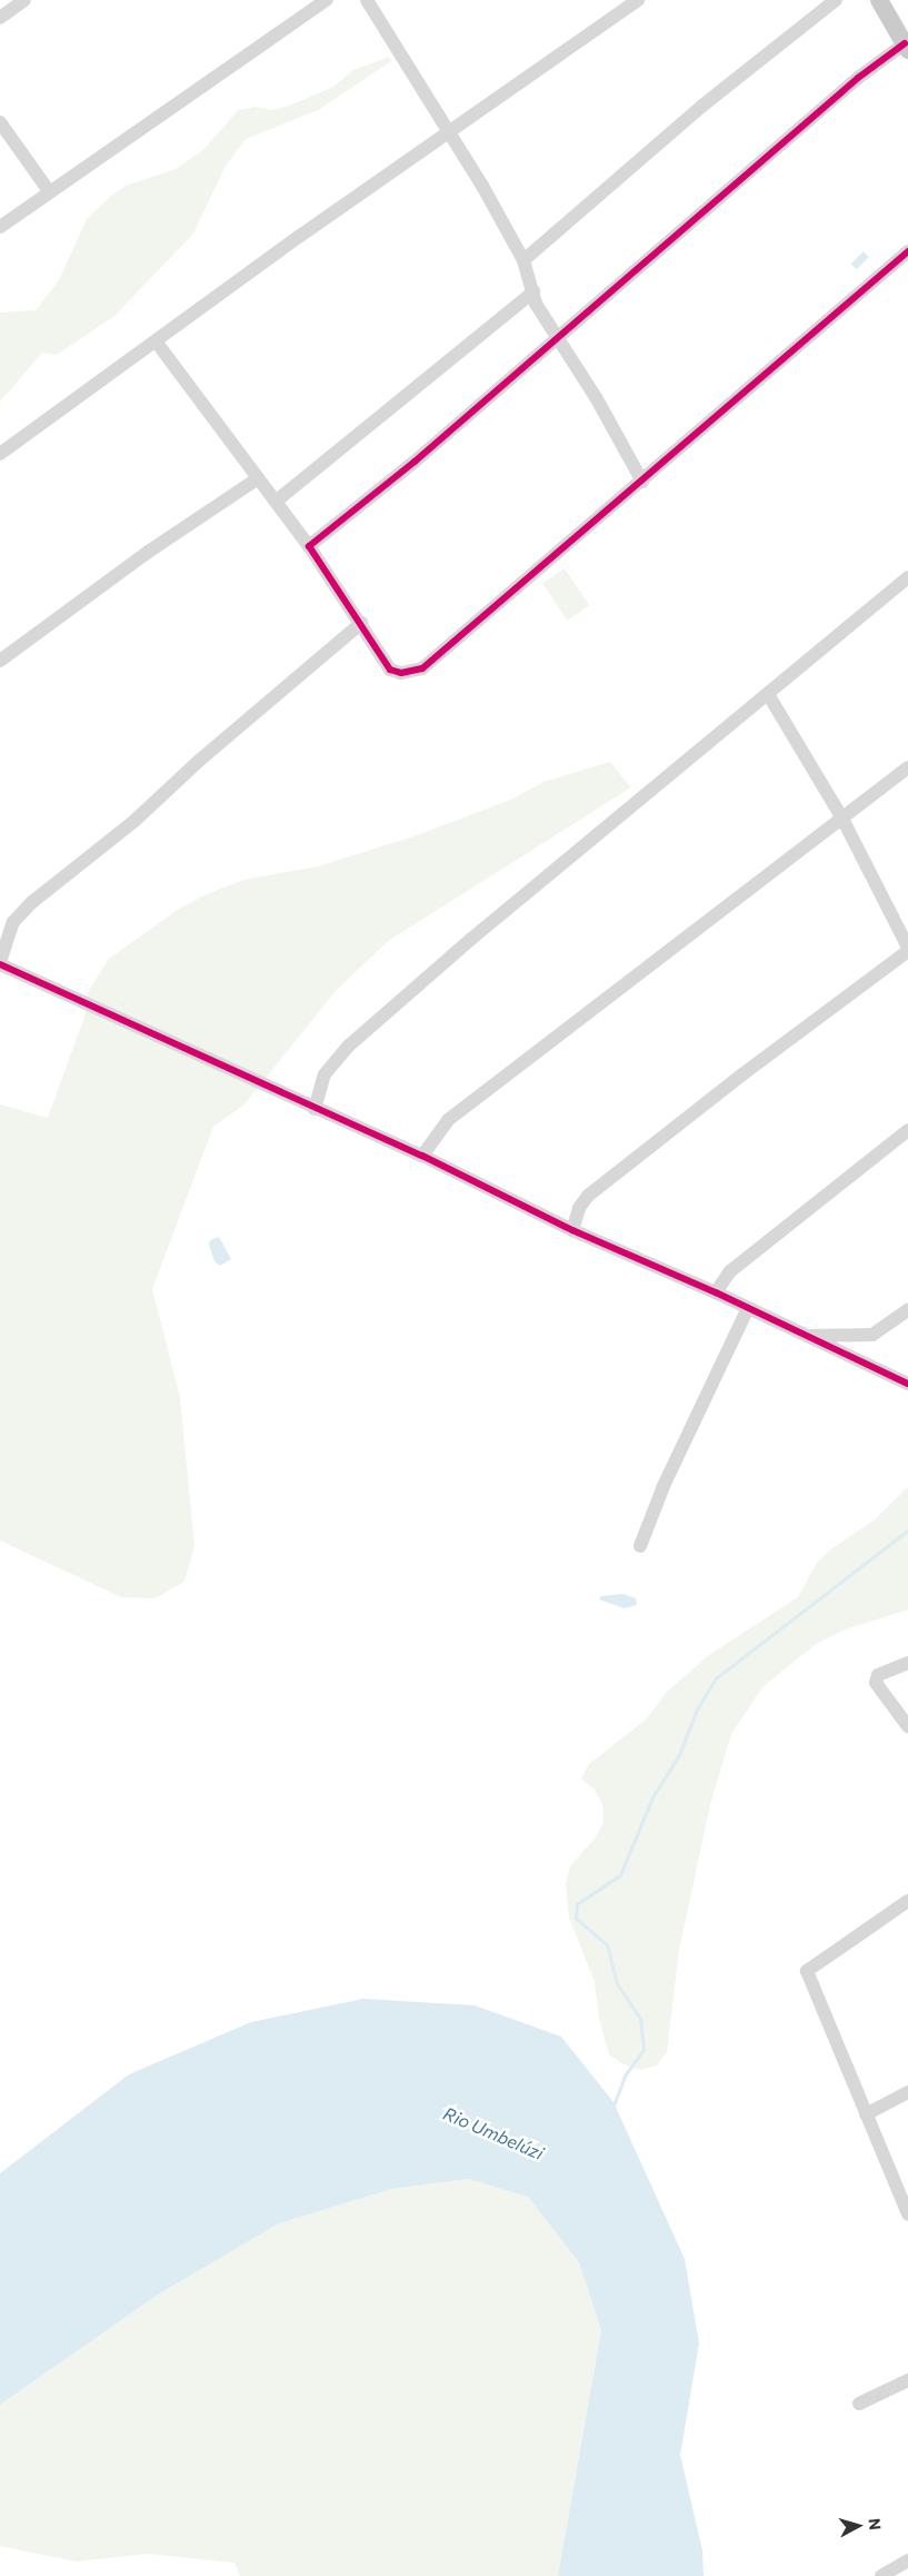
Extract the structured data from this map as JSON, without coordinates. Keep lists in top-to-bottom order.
{
  "water": ["Rio Umbelúzi"],
  "north": "right"
}
